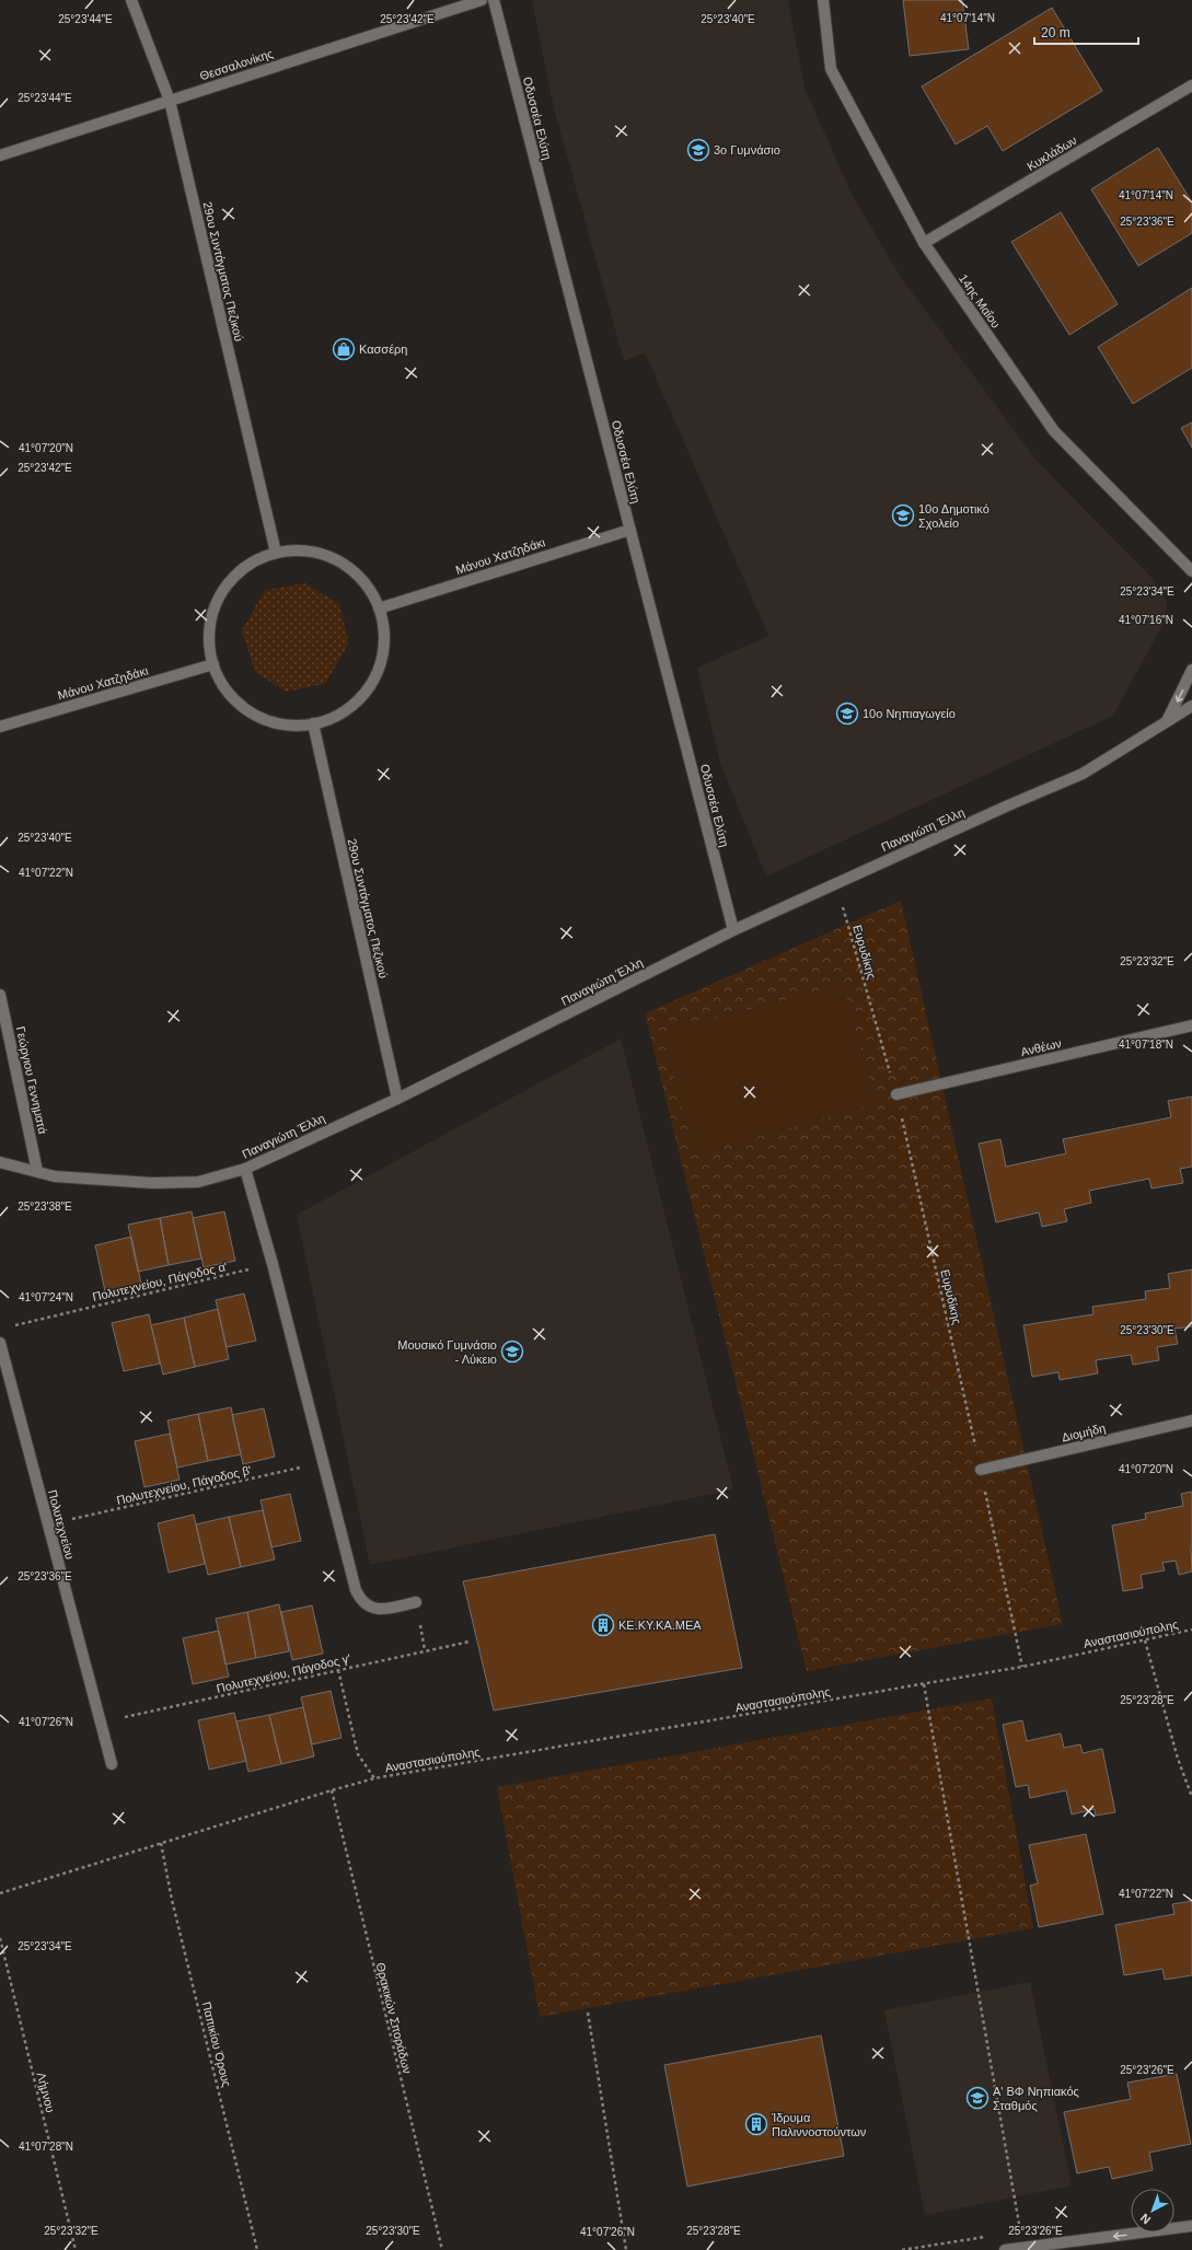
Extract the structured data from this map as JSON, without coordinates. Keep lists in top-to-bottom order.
{
  "streets": {
    "street": [
      "Θεσσαλονίκης",
      "Οδυσσέα Ελύτη",
      "Κυκλάδων",
      "29ου Συντάγματος Πεζικού",
      "14ης Μαΐου",
      "Μάνου Χατζηδάκι",
      "Παναγιώτη Έλλη",
      "Ανθέων",
      "Γεώργιου Γεννηματά",
      "Διομήδη",
      "Πολυτεχνείου"
    ],
    "path": [
      "Ευρυδίκης",
      "Πολυτεχνείου, Πάγοδος α'",
      "Πολυτεχνείου, Πάγοδος β'",
      "Αναστασιούπολης",
      "Πολυτεχνείου, Πάγοδος γ'",
      "Θρακικών Σποράδων",
      "Παπικίου Όρους",
      "Λήμνου"
    ]
  },
  "crossings": [
    ["Θεσσαλονίκης", "29ου Συντάγματος Πεζικού"],
    ["Οδυσσέα Ελύτη", "Μάνου Χατζηδάκι"],
    ["Οδυσσέα Ελύτη", "Παναγιώτη Έλλη"],
    ["Κυκλάδων", "14ης Μαΐου"],
    ["29ου Συντάγματος Πεζικού", "Παναγιώτη Έλλη"],
    ["Παναγιώτη Έλλη", "Ευρυδίκης"],
    ["Παναγιώτη Έλλη", "Γεώργιου Γεννηματά"],
    ["Ευρυδίκης", "Ανθέων"],
    ["Ευρυδίκης", "Διομήδη"],
    ["Ευρυδίκης", "Αναστασιούπολης"],
    ["Πολυτεχνείου, Πάγοδος β'", "Πολυτεχνείου"],
    ["Πολυτεχνείου", "Πολυτεχνείου, Πάγοδος γ'"],
    ["Αναστασιούπολης", "Θρακικών Σποράδων"],
    ["Αναστασιούπολης", "Παπικίου Όρους"]
  ],
  "places": {
    "school or university": [
      "3ο Γυμνάσιο",
      "10ο Δημοτικό Σχολείο",
      "10ο Νηπιαγωγείο",
      "Μουσικό Γυμνάσιο - Λύκειο",
      "Α' ΒΦ Νηπιακός Σταθμός"
    ],
    "shop": ["Κασσέρη"],
    "building": ["ΚΕ.ΚΥ.ΚΑ.ΜΕΑ", "Ίδρυμα Παλιννοστούντων"]
  },
  "scale_bar": "20 m",
  "north": "bottom left",
  "coordinates": [
    "41°07'14\"N",
    "25°23'44\"E",
    "25°23'42\"E",
    "25°23'40\"E",
    "25°23'36\"E",
    "41°07'20\"N",
    "25°23'34\"E",
    "41°07'16\"N",
    "41°07'22\"N",
    "25°23'32\"E",
    "41°07'18\"N",
    "25°23'38\"E",
    "41°07'24\"N",
    "25°23'30\"E",
    "25°23'28\"E",
    "41°07'26\"N",
    "25°23'26\"E",
    "41°07'28\"N"
  ]
}
